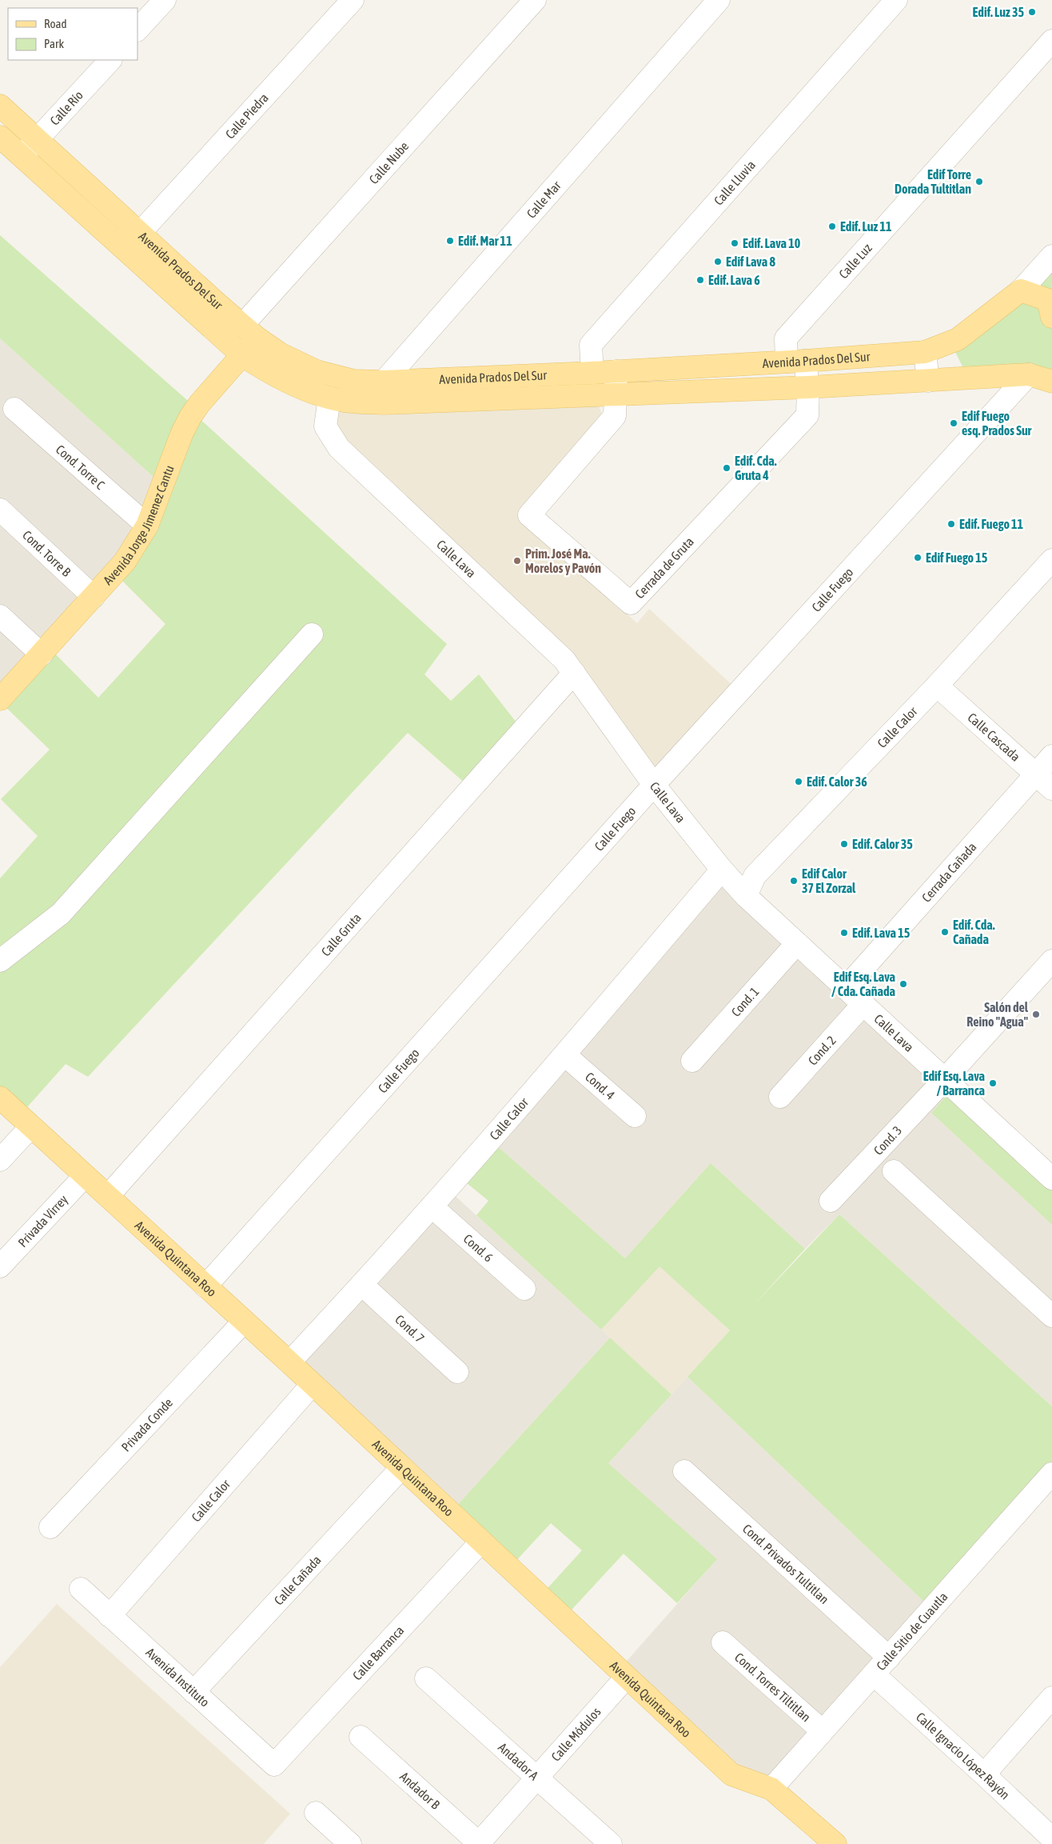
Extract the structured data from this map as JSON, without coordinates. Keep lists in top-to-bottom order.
{
  "streets": {
    "main road": ["Avenida Prados Del Sur", "Avenida Jorge Jimenez Cantu", "Avenida Quintana Roo"],
    "street": [
      "Calle Río",
      "Calle Piedra",
      "Calle Nube",
      "Calle Lluvia",
      "Calle Mar",
      "Calle Luz",
      "Cond. Torre C",
      "Cond. Torre B",
      "Calle Lava",
      "Cerrada de Gruta",
      "Calle Fuego",
      "Calle Calor",
      "Calle Cascada",
      "Cerrada Cañada",
      "Calle Gruta",
      "Cond. 1",
      "Cond. 2",
      "Cond. 4",
      "Cond. 3",
      "Privada Virrey",
      "Cond. 6",
      "Cond. 7",
      "Privada Conde",
      "Cond. Privados Tultitlan",
      "Calle Cañada",
      "Calle Sitio de Cuautla",
      "Calle Barranca",
      "Avenida Instituto",
      "Cond. Torres Tiltitlan",
      "Calle Módulos",
      "Calle Ignacio López Rayón",
      "Andador A",
      "Andador B"
    ]
  },
  "crossings": [
    ["Calle Río", "Avenida Prados Del Sur"],
    ["Calle Piedra", "Avenida Prados Del Sur"],
    ["Calle Nube", "Avenida Prados Del Sur"],
    ["Calle Nube", "Avenida Jorge Jimenez Cantu"],
    ["Calle Lluvia", "Avenida Prados Del Sur"],
    ["Calle Mar", "Avenida Prados Del Sur"],
    ["Calle Luz", "Avenida Prados Del Sur"],
    ["Calle Luz", "Cerrada de Gruta"],
    ["Avenida Prados Del Sur", "Avenida Jorge Jimenez Cantu"],
    ["Avenida Prados Del Sur", "Calle Lava"],
    ["Avenida Prados Del Sur", "Cerrada de Gruta"],
    ["Avenida Prados Del Sur", "Calle Fuego"],
    ["Cond. Torre C", "Avenida Jorge Jimenez Cantu"],
    ["Avenida Jorge Jimenez Cantu", "Cond. Torre B"],
    ["Calle Lava", "Calle Fuego"],
    ["Calle Lava", "Calle Calor"],
    ["Calle Lava", "Cerrada Cañada"],
    ["Calle Lava", "Calle Gruta"],
    ["Calle Lava", "Cond. 1"],
    ["Calle Lava", "Cond. 2"],
    ["Calle Lava", "Cond. 3"],
    ["Calle Fuego", "Avenida Quintana Roo"],
    ["Calle Calor", "Calle Cascada"],
    ["Calle Calor", "Cond. 4"],
    ["Calle Calor", "Cond. 6"],
    ["Calle Calor", "Avenida Quintana Roo"],
    ["Calle Calor", "Cond. 7"],
    ["Calle Calor", "Avenida Instituto"],
    ["Calle Cascada", "Cerrada Cañada"],
    ["Calle Gruta", "Avenida Quintana Roo"],
    ["Privada Virrey", "Avenida Quintana Roo"],
    ["Avenida Quintana Roo", "Privada Conde"],
    ["Avenida Quintana Roo", "Calle Cañada"],
    ["Avenida Quintana Roo", "Calle Sitio de Cuautla"],
    ["Avenida Quintana Roo", "Calle Barranca"],
    ["Avenida Quintana Roo", "Calle Módulos"],
    ["Cond. Privados Tultitlan", "Calle Sitio de Cuautla"],
    ["Calle Cañada", "Avenida Instituto"],
    ["Calle Sitio de Cuautla", "Cond. Torres Tiltitlan"],
    ["Calle Sitio de Cuautla", "Calle Ignacio López Rayón"],
    ["Calle Barranca", "Avenida Instituto"],
    ["Calle Módulos", "Andador A"],
    ["Calle Módulos", "Andador B"]
  ],
  "places": [
    "Edif. Luz 35",
    "Edif Torre Dorada Tultitlan",
    "Edif. Luz 11",
    "Edif. Mar 11",
    "Edif. Lava 10",
    "Edif Lava 8",
    "Edif. Lava 6",
    "Edif Fuego esq. Prados Sur",
    "Edif. Cda. Gruta 4",
    "Edif. Fuego 11",
    "Edif Fuego 15",
    "Prim. José Ma. Morelos y Pavón",
    "Edif. Calor 36",
    "Edif. Calor 35",
    "Edif Calor 37 El Zorzal",
    "Edif. Cda. Cañada",
    "Edif. Lava 15",
    "Edif Esq. Lava / Cda. Cañada",
    "Salón del Reino \"Agua\"",
    "Edif Esq. Lava / Barranca"
  ],
  "legend": ["Road", "Park"]
}
